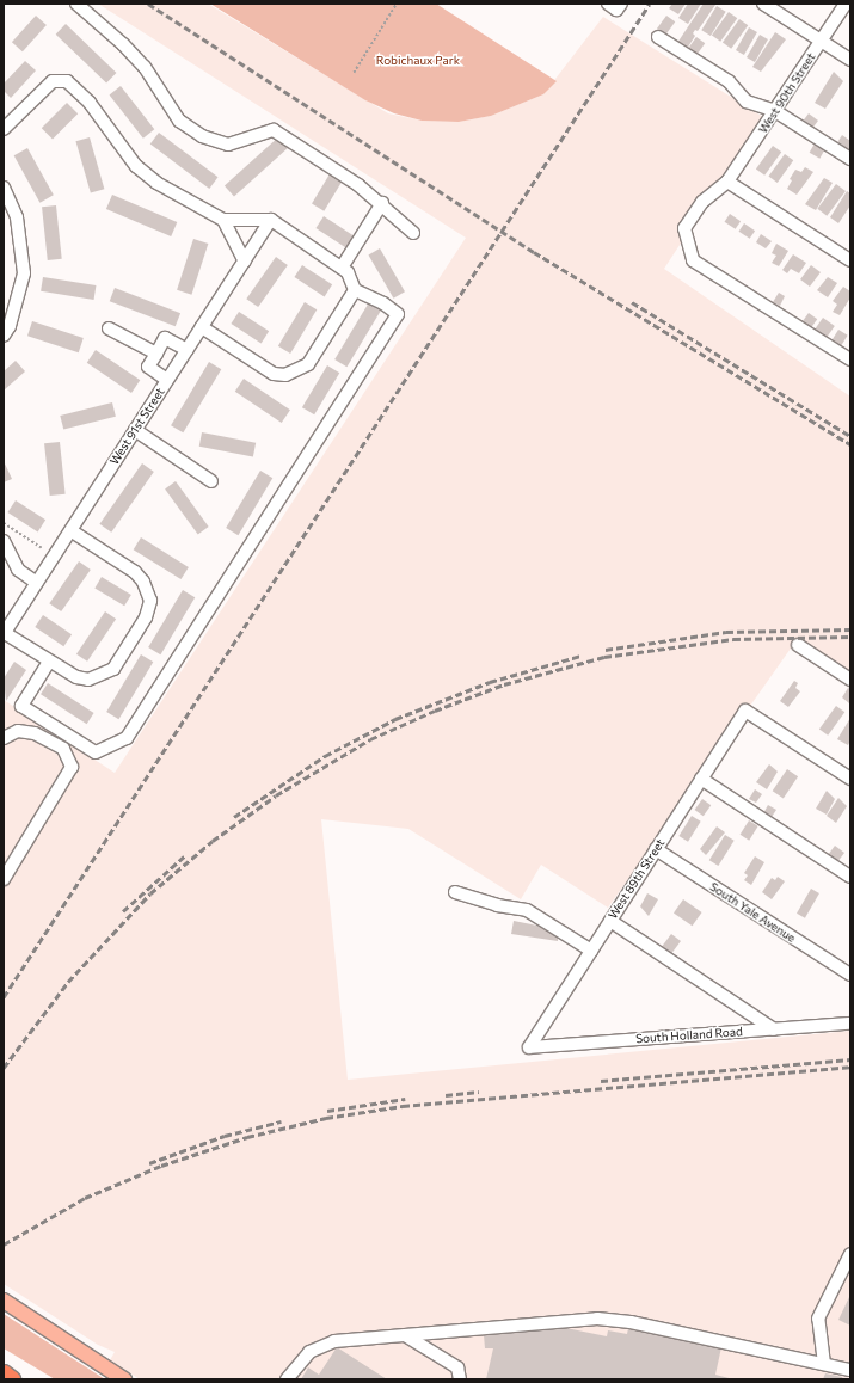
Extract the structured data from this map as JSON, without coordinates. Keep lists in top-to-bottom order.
{
  "streets": {
    "street": [
      "West 90th Street",
      "West 91st Street",
      "West 89th Street",
      "South Yale Avenue",
      "South Holland Road"
    ]
  },
  "crossings": [
    ["West 89th Street", "South Yale Avenue"],
    ["West 89th Street", "South Holland Road"]
  ],
  "parks": ["Robichaux Park"]
}
